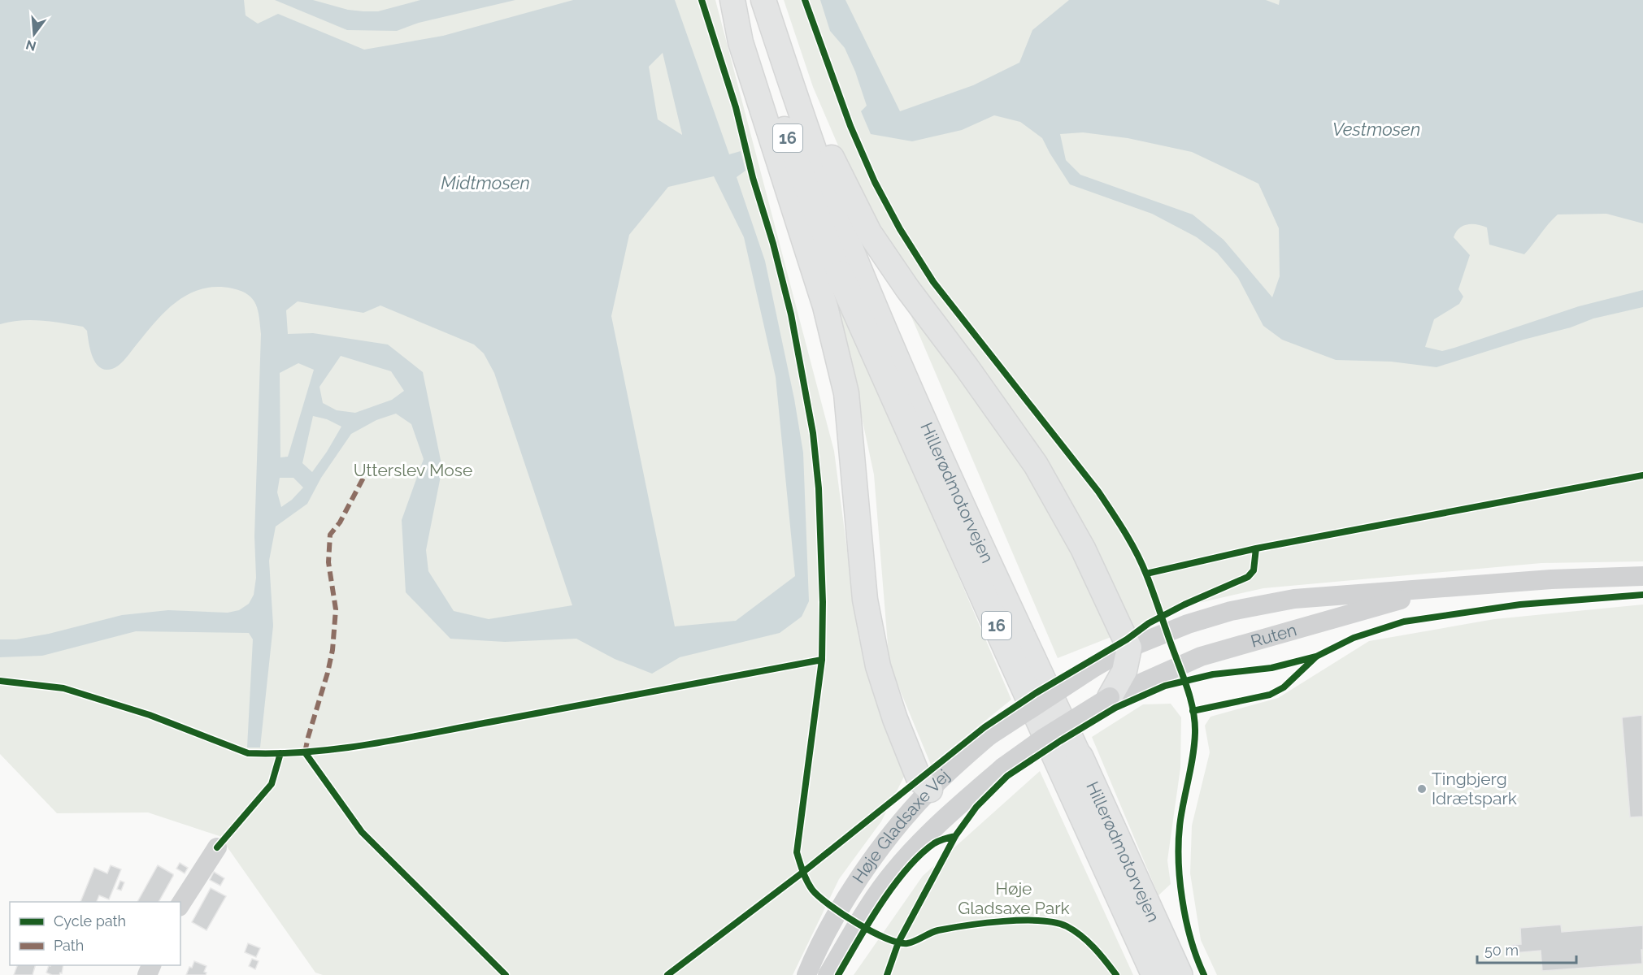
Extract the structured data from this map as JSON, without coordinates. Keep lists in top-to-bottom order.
{
  "streets": {
    "highway": ["16", "Hillerødmotorvejen"],
    "street": ["Ruten", "Høje Gladsaxe Vej"]
  },
  "crossings": [
    ["Ruten", "Høje Gladsaxe Vej"]
  ],
  "water": ["Vestmosen", "Midtmosen"],
  "parks": ["Utterslev Mose", "Høje Gladsaxe Park"],
  "places": ["Tingbjerg Idrætspark"],
  "legend": ["Cycle path", "Path"],
  "scale_bar": "50 m",
  "north": "bottom"
}
